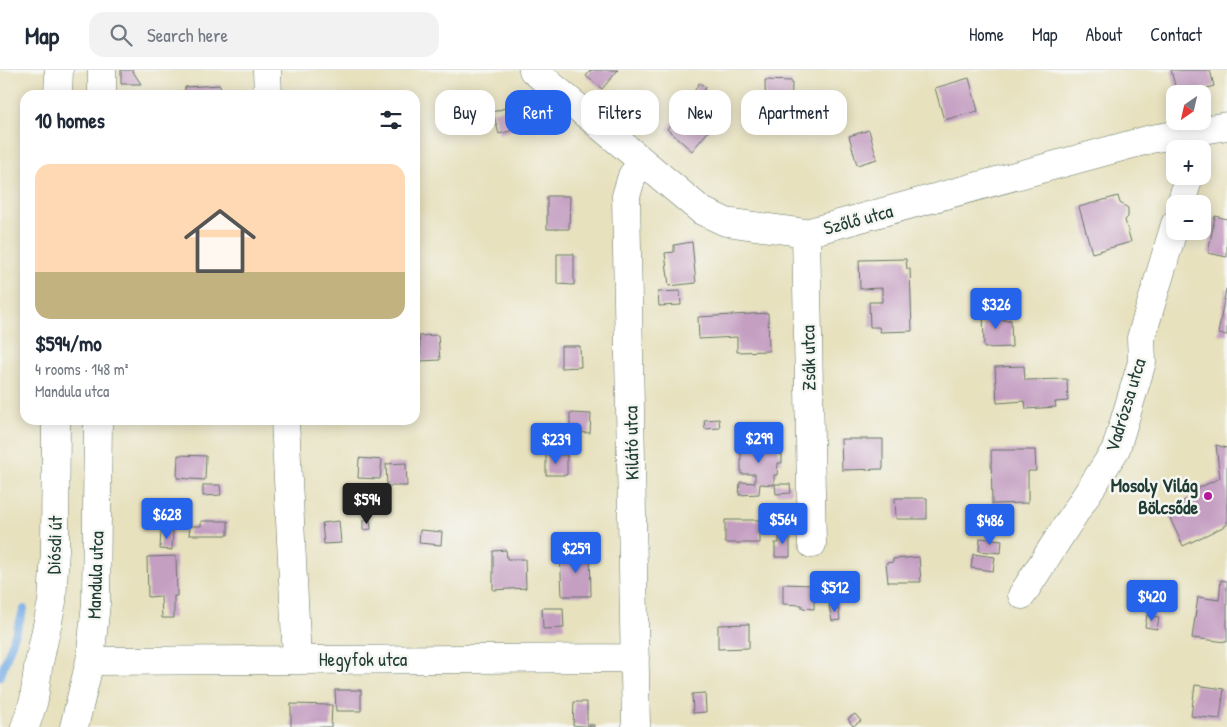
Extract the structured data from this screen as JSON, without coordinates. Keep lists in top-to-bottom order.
{
  "streets": {
    "street": [
      "Szőlő utca",
      "Zsák utca",
      "Vadrózsa utca",
      "Kilátó utca",
      "Diósdi út",
      "Mandula utca",
      "Hegyfok utca"
    ]
  },
  "crossings": [
    ["Szőlő utca", "Zsák utca"],
    ["Szőlő utca", "Kilátó utca"],
    ["Kilátó utca", "Hegyfok utca"],
    ["Mandula utca", "Hegyfok utca"]
  ],
  "places": ["Mosoly Világ Bölcsőde"],
  "north": "bottom left",
  "page": {
    "header": "Map",
    "search": "Search here",
    "nav": [
      "Home",
      "Map",
      "About",
      "Contact"
    ],
    "map_buttons": ["+", "−"],
    "chip": [
      "Buy",
      "Rent",
      "Filters",
      "New",
      "Apartment"
    ],
    "heading": "10 homes",
    "list": [
      {
        "name": "$594/mo",
        "note": "4 rooms · 148 m² · Mandula utca"
      }
    ],
    "price": [
      "$326",
      "$299",
      "$239",
      "$594",
      "$628",
      "$564",
      "$486",
      "$259",
      "$512",
      "$420"
    ]
  }
}
